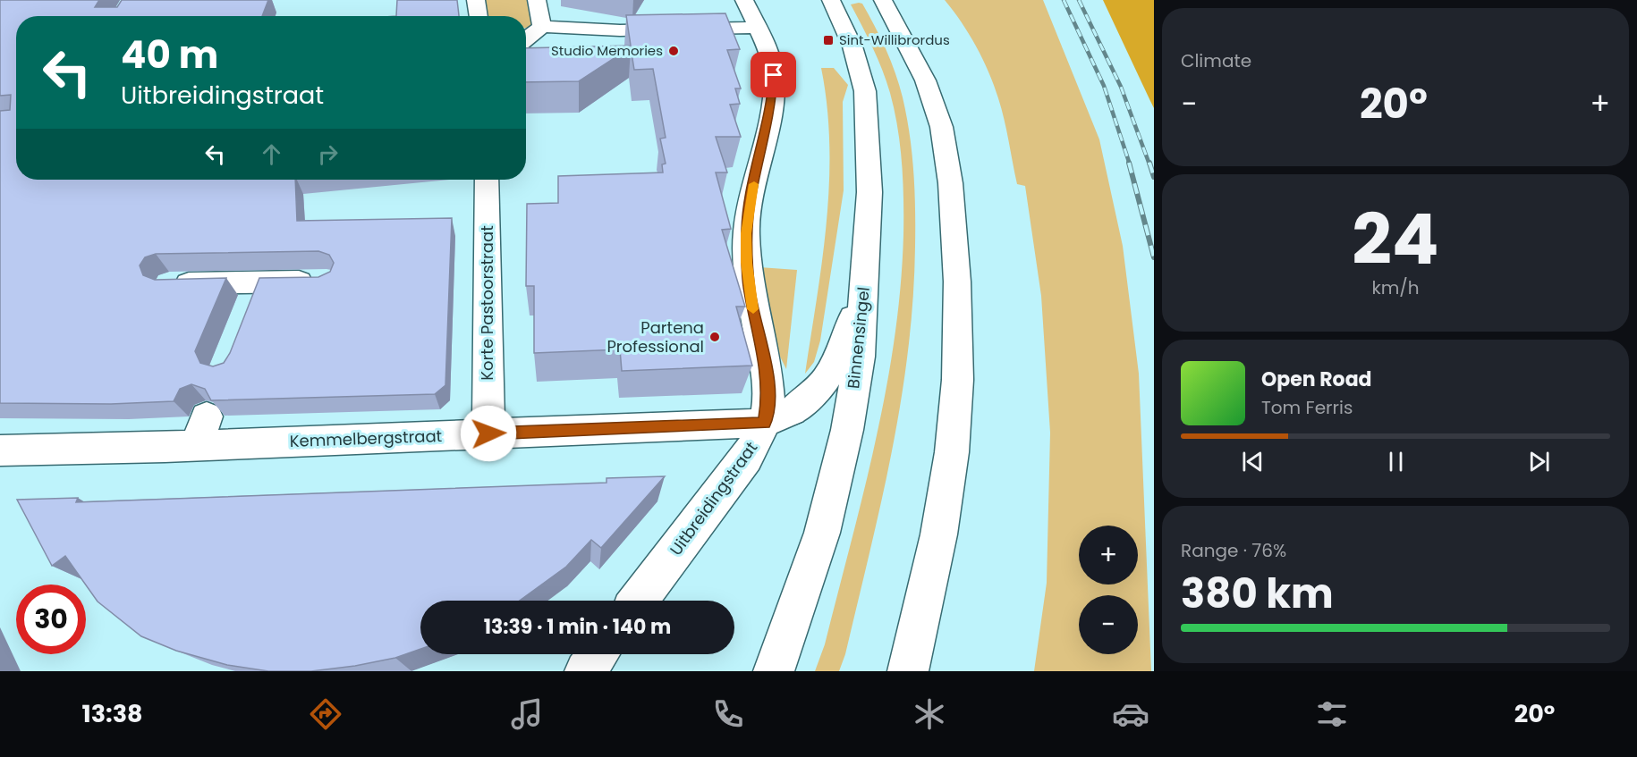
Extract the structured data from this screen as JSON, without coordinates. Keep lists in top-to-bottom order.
{
  "streets": {
    "street": [
      "Korte Pastoorstraat",
      "Binnensingel",
      "Kemmelbergstraat",
      "Uitbreidingstraat"
    ]
  },
  "crossings": [
    ["Korte Pastoorstraat", "Kemmelbergstraat"],
    ["Kemmelbergstraat", "Uitbreidingstraat"]
  ],
  "places": {
    "transit": ["Sint-Willibrordus"],
    "other": ["Studio Memories", "Partena Professional"]
  },
  "page": {
    "tile": [
      "Climate",
      ["24", "km/h"],
      ["Range · 76%", "380 km"]
    ],
    "turn": ["40 m", "Uitbreidingstraat"],
    "heat": ["−", "20°", "+"],
    "song": ["Open Road", "Tom Ferris"],
    "map_buttons": ["+", "−"],
    "limit": "30",
    "trip": "13:39 · 1 min · 140 m",
    "tabs": ["13:38", "20°"]
  }
}
